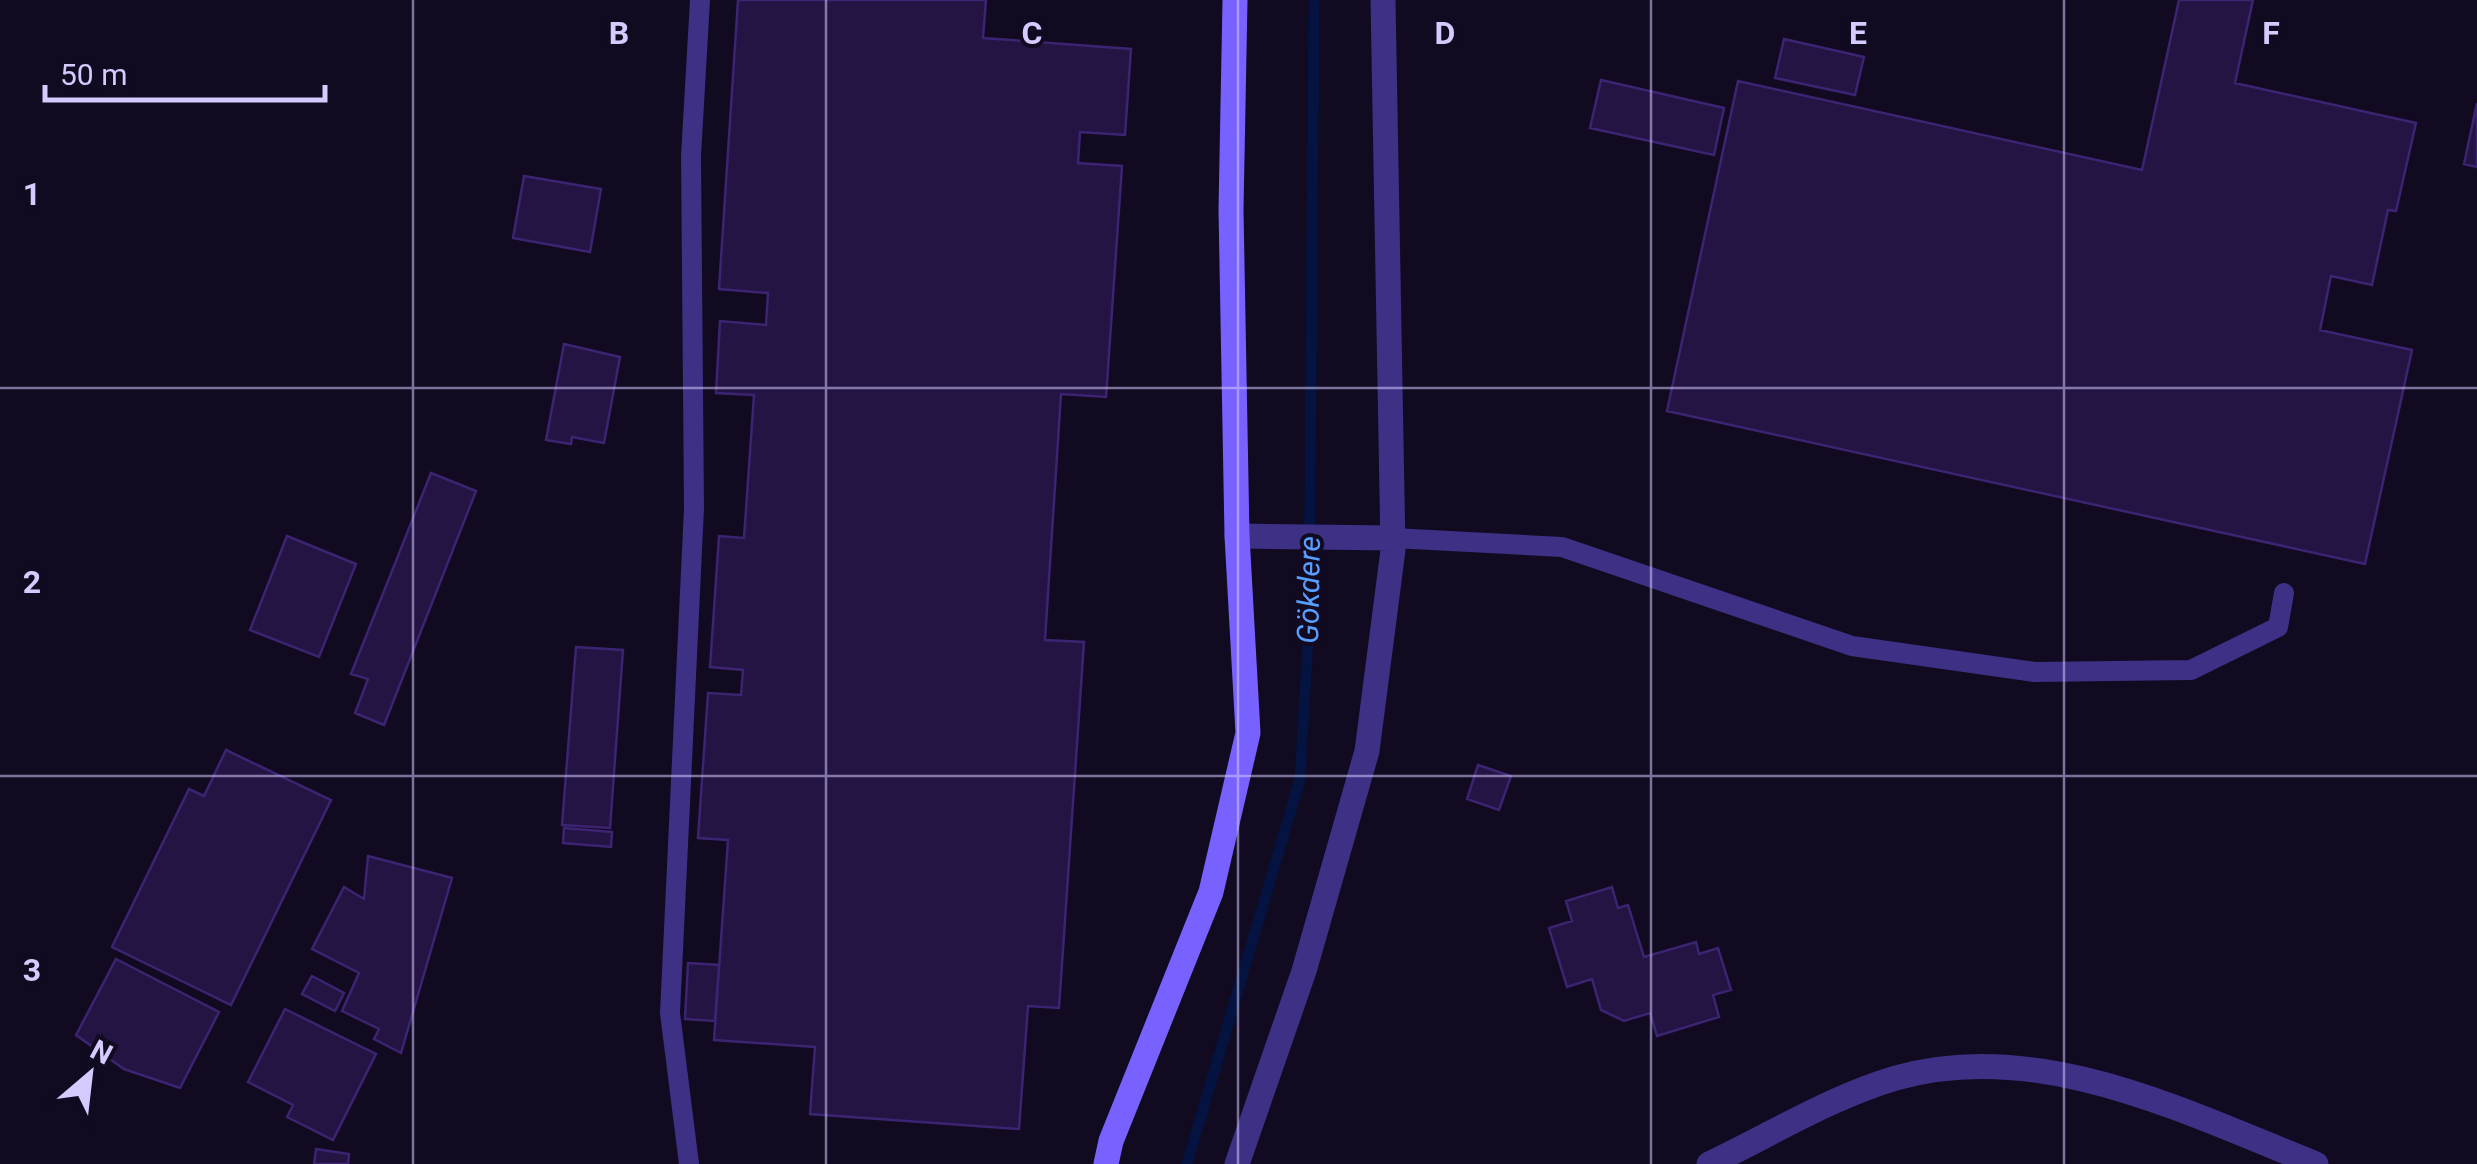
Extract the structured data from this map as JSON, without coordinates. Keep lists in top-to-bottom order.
{
  "water": ["Gökdere"],
  "scale_bar": "50 m",
  "north": "top right",
  "grid": {
    "columns": [
      "B",
      "C",
      "D",
      "E",
      "F"
    ],
    "rows": ["1", "2", "3"]
  }
}
